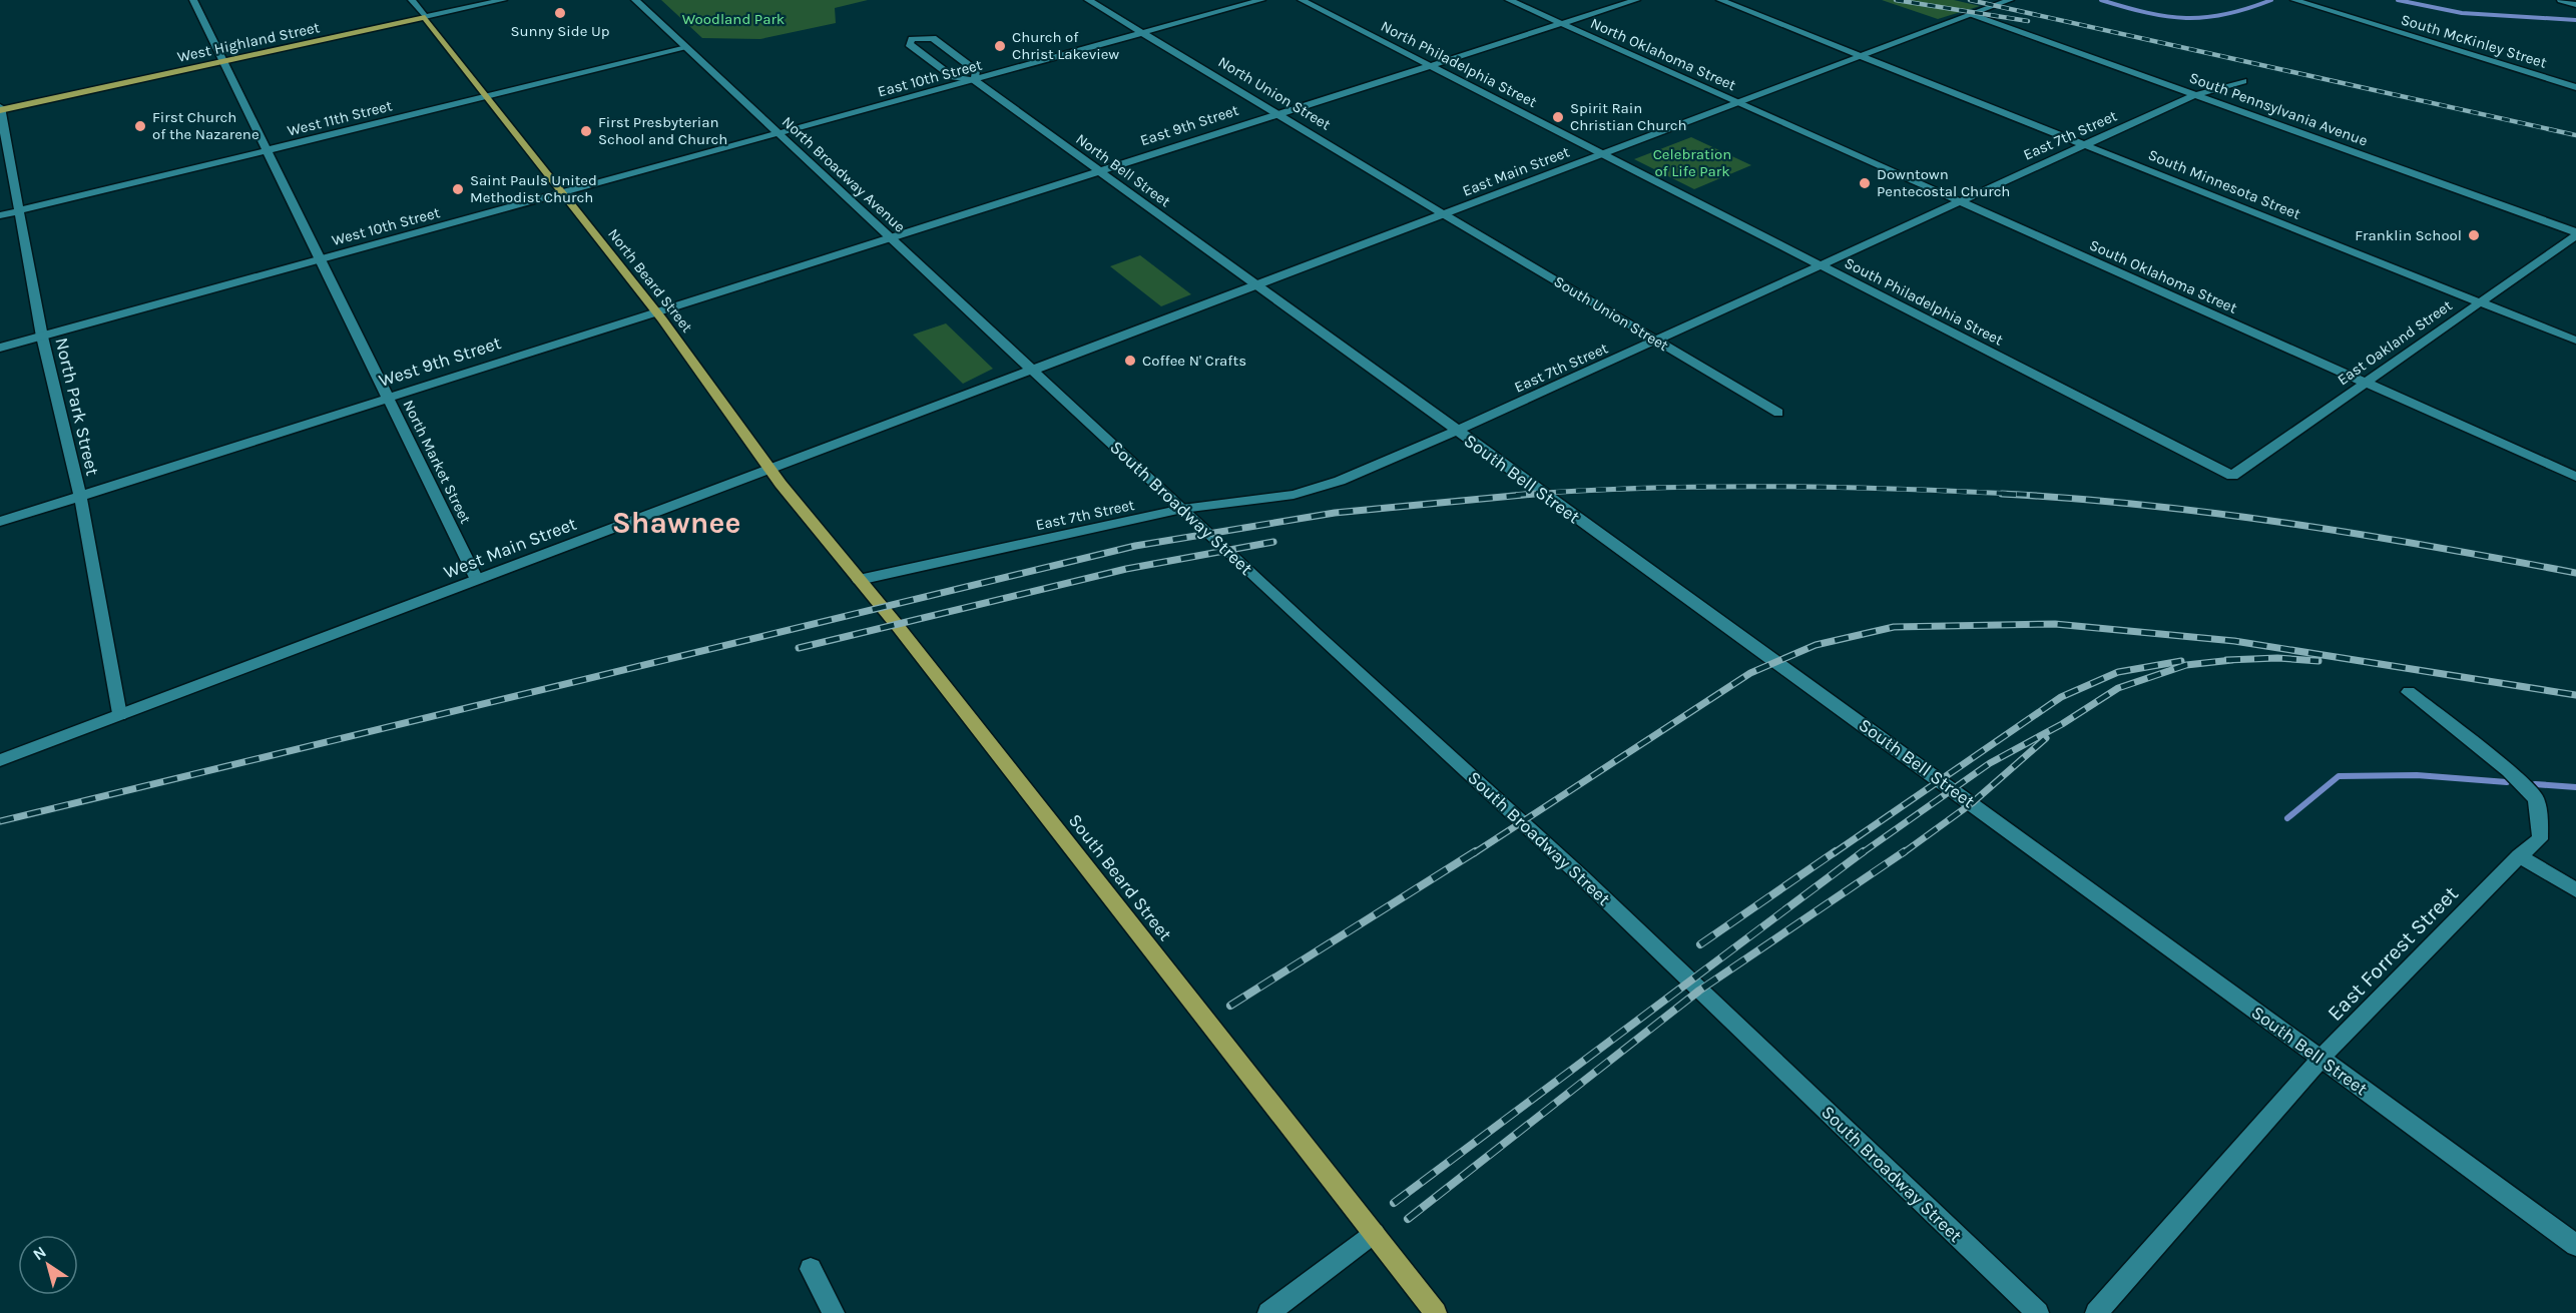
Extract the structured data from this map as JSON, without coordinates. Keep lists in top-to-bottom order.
{
  "streets": {
    "main road": ["West Highland Street", "North Beard Street", "South Beard Street"],
    "street": [
      "South McKinley Street",
      "North Oklahoma Street",
      "North Philadelphia Street",
      "East 10th Street",
      "North Union Street",
      "South Pennsylvania Avenue",
      "West 11th Street",
      "East 9th Street",
      "East 7th Street",
      "North Bell Street",
      "East Main Street",
      "North Broadway Avenue",
      "South Minnesota Street",
      "West 10th Street",
      "South Oklahoma Street",
      "South Philadelphia Street",
      "South Union Street",
      "East Oakland Street",
      "West 9th Street",
      "North Park Street",
      "North Market Street",
      "South Bell Street",
      "South Broadway Street",
      "West Main Street",
      "East Forrest Street"
    ]
  },
  "crossings": [
    ["West Highland Street", "North Beard Street"],
    ["West Highland Street", "North Park Street"],
    ["West Highland Street", "North Market Street"],
    ["North Oklahoma Street", "East 9th Street"],
    ["North Oklahoma Street", "East Main Street"],
    ["North Oklahoma Street", "South Oklahoma Street"],
    ["North Philadelphia Street", "East 9th Street"],
    ["North Philadelphia Street", "East Main Street"],
    ["North Philadelphia Street", "South Philadelphia Street"],
    ["East 10th Street", "North Union Street"],
    ["East 10th Street", "North Bell Street"],
    ["East 10th Street", "North Broadway Avenue"],
    ["East 10th Street", "West 10th Street"],
    ["North Union Street", "East 9th Street"],
    ["North Union Street", "East Main Street"],
    ["North Union Street", "South Union Street"],
    ["South Pennsylvania Avenue", "East 7th Street"],
    ["South Pennsylvania Avenue", "East Main Street"],
    ["South Pennsylvania Avenue", "East Oakland Street"],
    ["West 11th Street", "North Broadway Avenue"],
    ["West 11th Street", "North Beard Street"],
    ["West 11th Street", "North Park Street"],
    ["West 11th Street", "North Market Street"],
    ["East 9th Street", "North Bell Street"],
    ["East 9th Street", "North Broadway Avenue"],
    ["East 9th Street", "West 9th Street"],
    ["East 7th Street", "South Minnesota Street"],
    ["East 7th Street", "South Oklahoma Street"],
    ["East 7th Street", "South Philadelphia Street"],
    ["East 7th Street", "South Union Street"],
    ["East 7th Street", "South Bell Street"],
    ["East 7th Street", "South Broadway Street"],
    ["East 7th Street", "South Beard Street"],
    ["North Bell Street", "East Main Street"],
    ["North Bell Street", "South Bell Street"],
    ["East Main Street", "North Broadway Avenue"],
    ["East Main Street", "South Minnesota Street"],
    ["East Main Street", "South Oklahoma Street"],
    ["East Main Street", "South Philadelphia Street"],
    ["East Main Street", "South Union Street"],
    ["East Main Street", "South Bell Street"],
    ["East Main Street", "South Broadway Street"],
    ["East Main Street", "West Main Street"],
    ["North Broadway Avenue", "West 10th Street"],
    ["North Broadway Avenue", "West 9th Street"],
    ["North Broadway Avenue", "South Broadway Street"],
    ["North Broadway Avenue", "West Main Street"],
    ["South Minnesota Street", "East Oakland Street"],
    ["West 10th Street", "North Beard Street"],
    ["West 10th Street", "North Park Street"],
    ["West 10th Street", "North Market Street"],
    ["South Oklahoma Street", "East Oakland Street"],
    ["North Beard Street", "West 9th Street"],
    ["North Beard Street", "West Main Street"],
    ["North Beard Street", "South Beard Street"],
    ["South Philadelphia Street", "East Oakland Street"],
    ["West 9th Street", "North Park Street"],
    ["West 9th Street", "North Market Street"],
    ["North Park Street", "West Main Street"],
    ["North Market Street", "West Main Street"],
    ["South Bell Street", "East Forrest Street"],
    ["South Broadway Street", "West Main Street"],
    ["West Main Street", "South Beard Street"]
  ],
  "districts": ["Shawnee"],
  "parks": ["Woodland Park", "Celebration of Life Park"],
  "places": [
    "Sunny Side Up",
    "Church of Christ Lakeview",
    "Spirit Rain Christian Church",
    "First Church of the Nazarene",
    "First Presbyterian School and Church",
    "Downtown Pentecostal Church",
    "Saint Pauls United Methodist Church",
    "Franklin School",
    "Coffee N' Crafts"
  ],
  "north": "top left"
}
